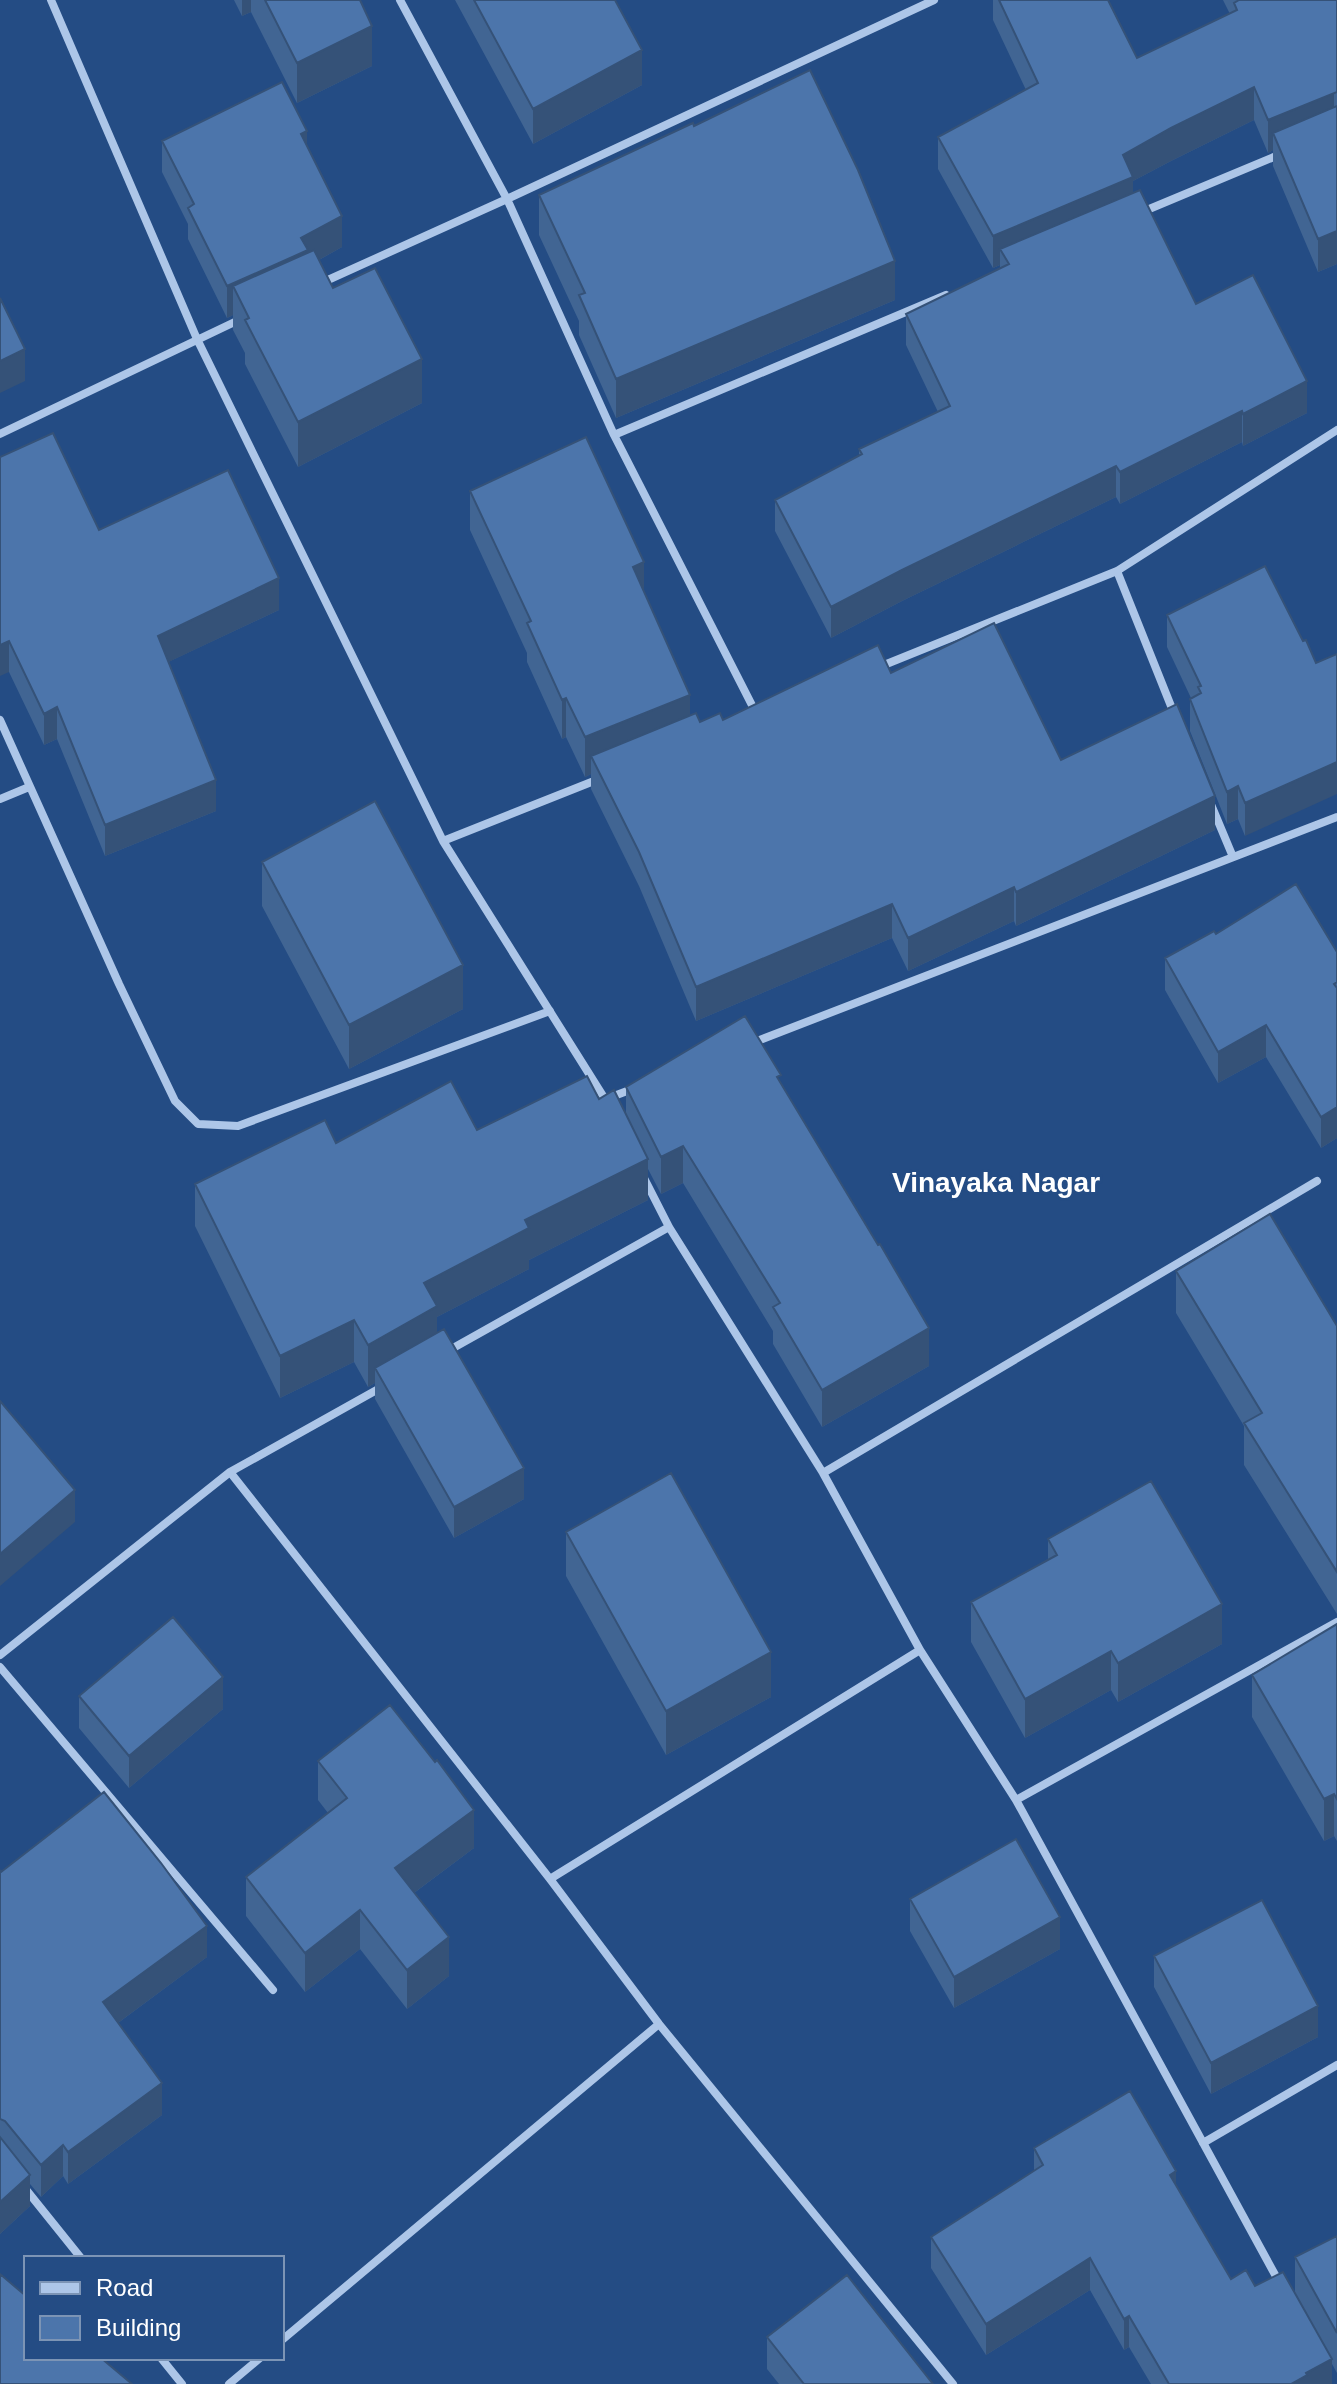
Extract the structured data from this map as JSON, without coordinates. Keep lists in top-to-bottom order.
{
  "districts": ["Vinayaka Nagar"],
  "legend": ["Road", "Building"]
}
